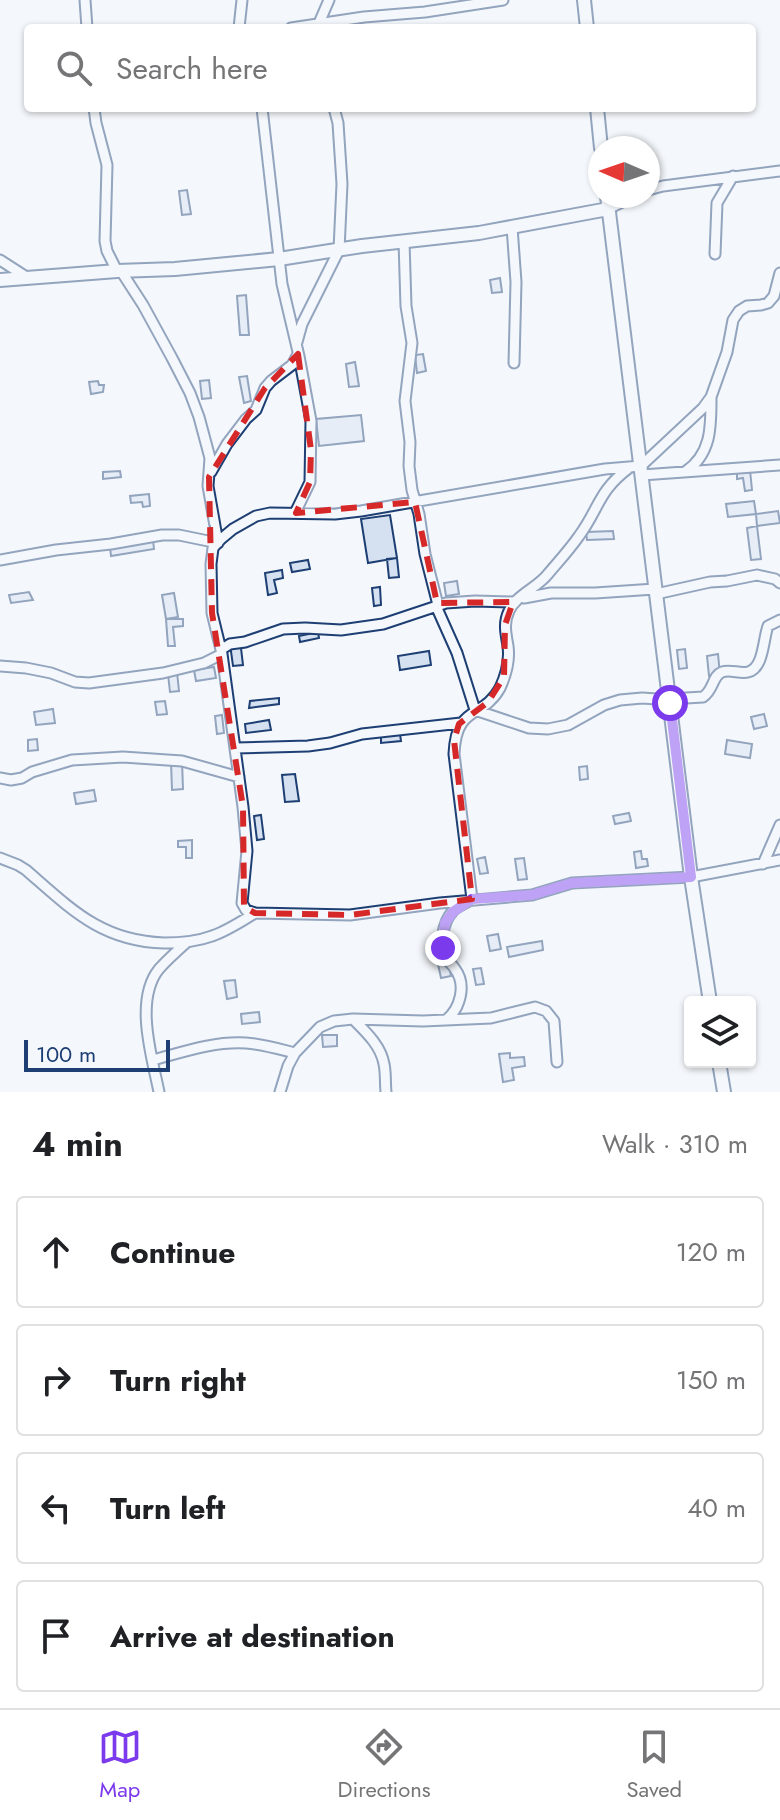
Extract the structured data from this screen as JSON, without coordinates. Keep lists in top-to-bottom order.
{
  "scale_bar": "100 m",
  "north": "left",
  "page": {
    "search": "Search here",
    "scale": "100 m",
    "heading": ["4 min", "Walk · 310 m"],
    "list": [
      ["Continue", "120 m"],
      ["Turn right", "150 m"],
      ["Turn left", "40 m"],
      "Arrive at destination"
    ],
    "nav": ["Map", "Directions", "Saved"]
  }
}
